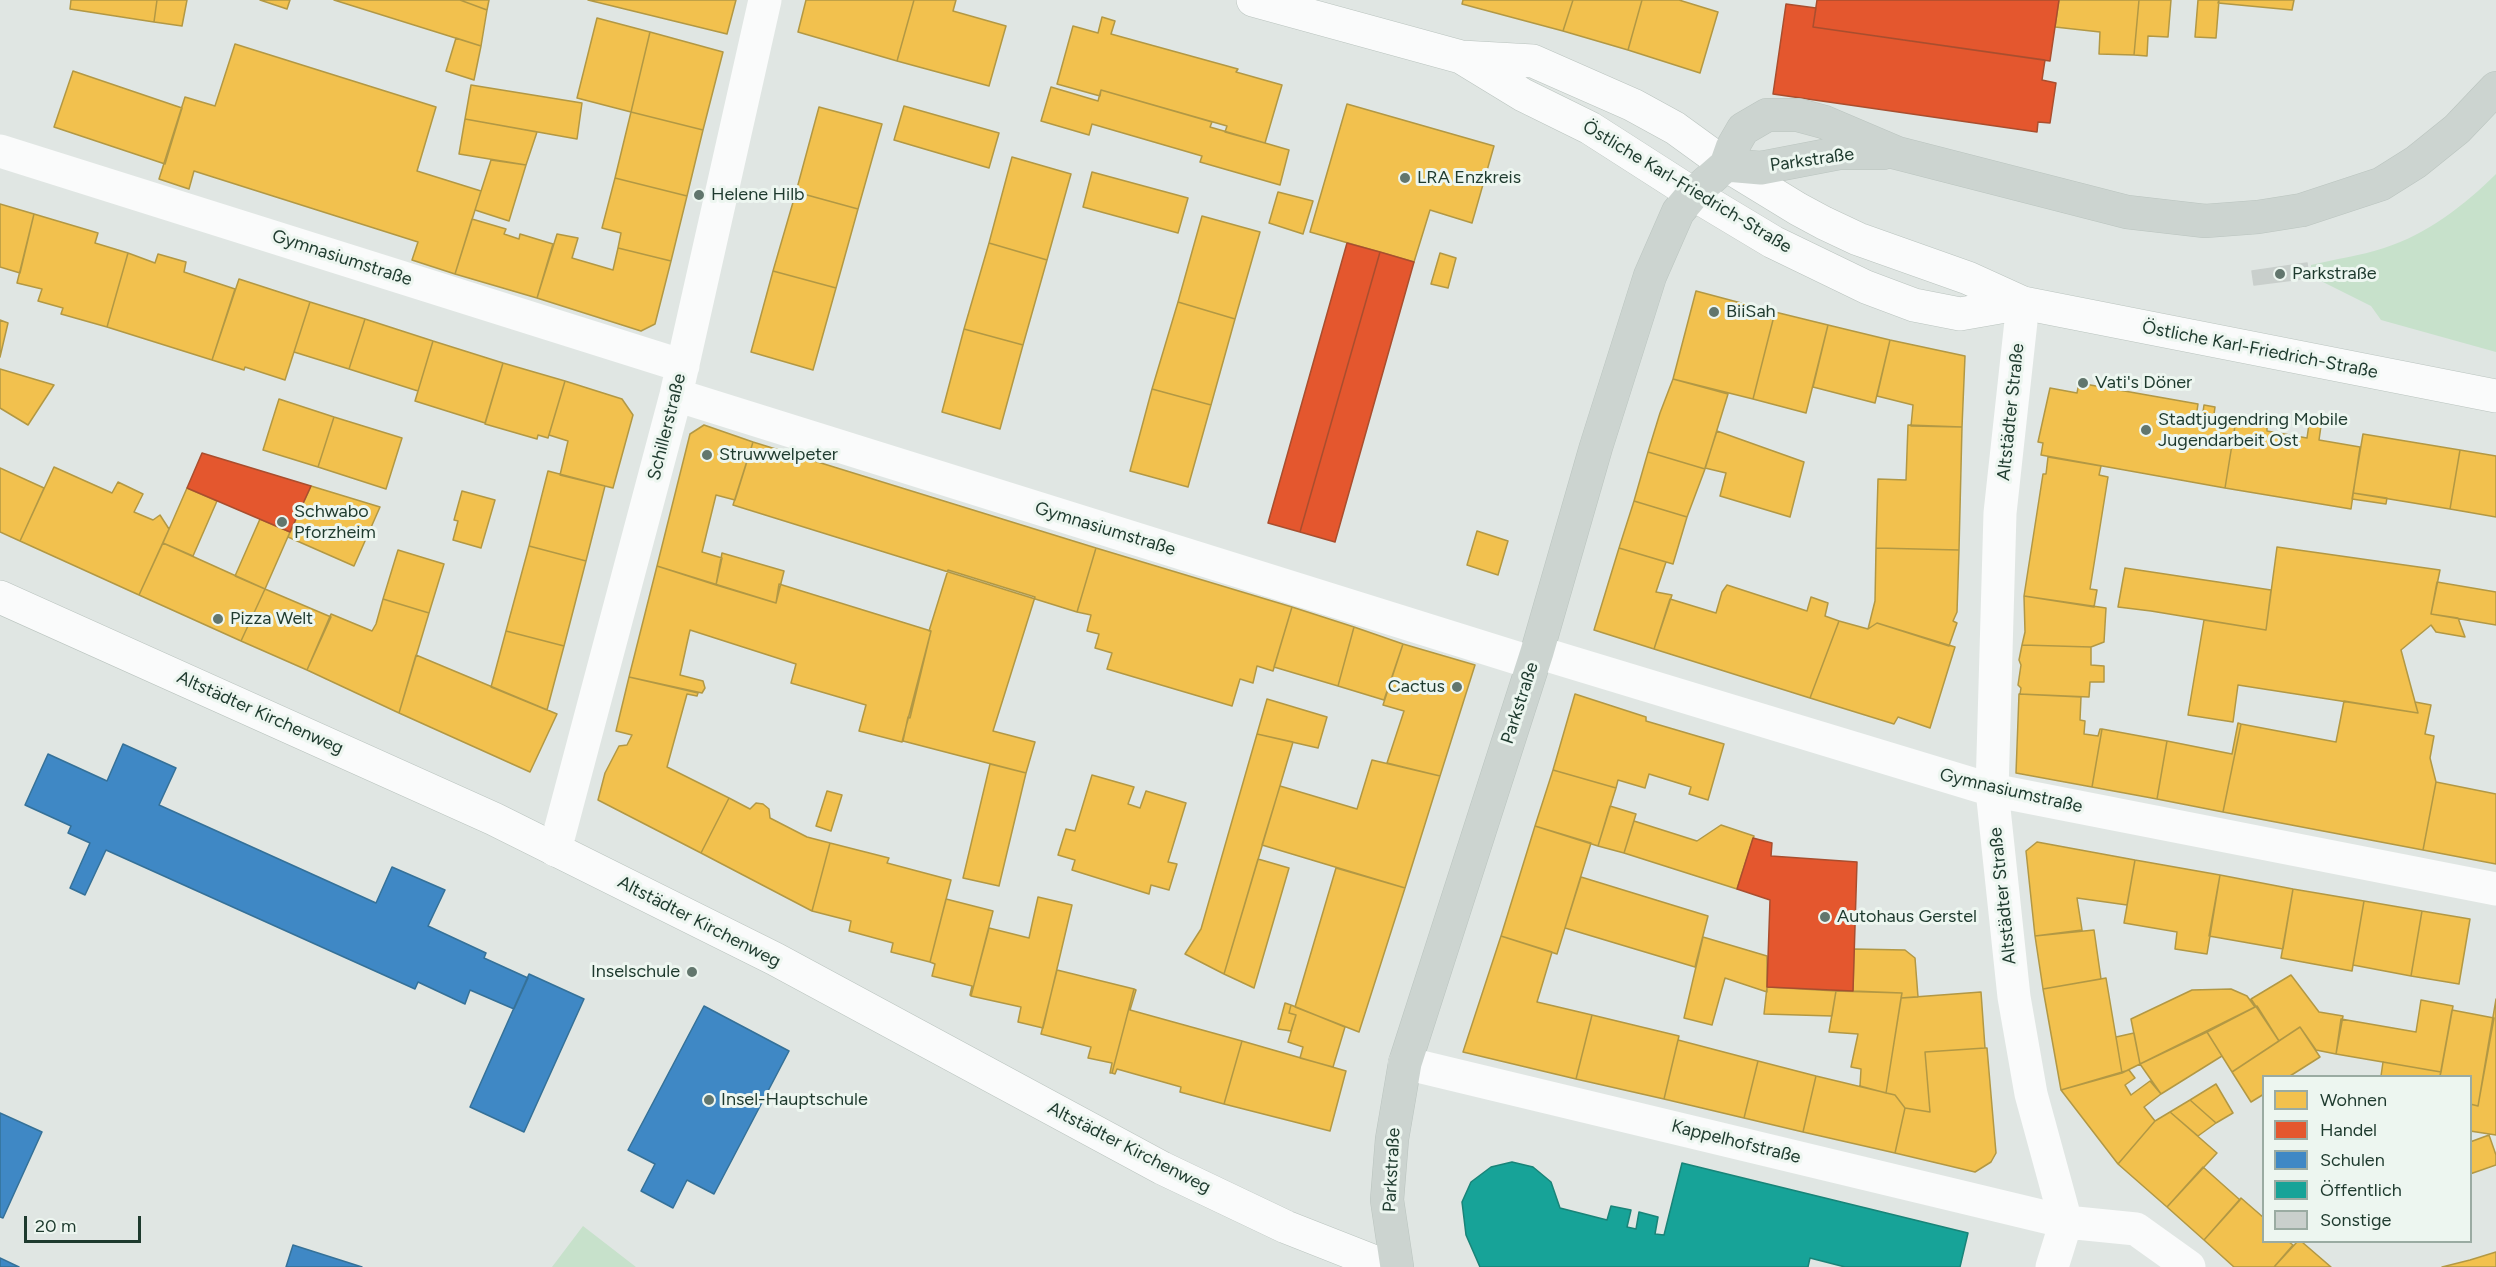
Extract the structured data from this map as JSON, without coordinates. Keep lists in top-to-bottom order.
{
  "streets": {
    "main road": ["Parkstraße"],
    "street": [
      "Östliche Karl-Friedrich-Straße",
      "Gymnasiumstraße",
      "Altstädter Straße",
      "Schillerstraße",
      "Altstädter Kirchenweg",
      "Kappelhofstraße"
    ]
  },
  "crossings": [
    ["Parkstraße", "Östliche Karl-Friedrich-Straße"],
    ["Parkstraße", "Gymnasiumstraße"],
    ["Parkstraße", "Kappelhofstraße"],
    ["Östliche Karl-Friedrich-Straße", "Altstädter Straße"],
    ["Gymnasiumstraße", "Altstädter Straße"],
    ["Gymnasiumstraße", "Schillerstraße"],
    ["Altstädter Straße", "Kappelhofstraße"],
    ["Schillerstraße", "Altstädter Kirchenweg"]
  ],
  "places": [
    "LRA Enzkreis",
    "Helene Hilb",
    "Parkstraße",
    "BiiSah",
    "Vati's Döner",
    "Stadtjugendring Mobile Jugendarbeit Ost",
    "Struwwelpeter",
    "Schwabo Pforzheim",
    "Pizza Welt",
    "Cactus",
    "Autohaus Gerstel",
    "Inselschule",
    "Insel-Hauptschule"
  ],
  "legend": [
    "Wohnen",
    "Handel",
    "Schulen",
    "Öffentlich",
    "Sonstige"
  ],
  "scale_bar": "20 m"
}
